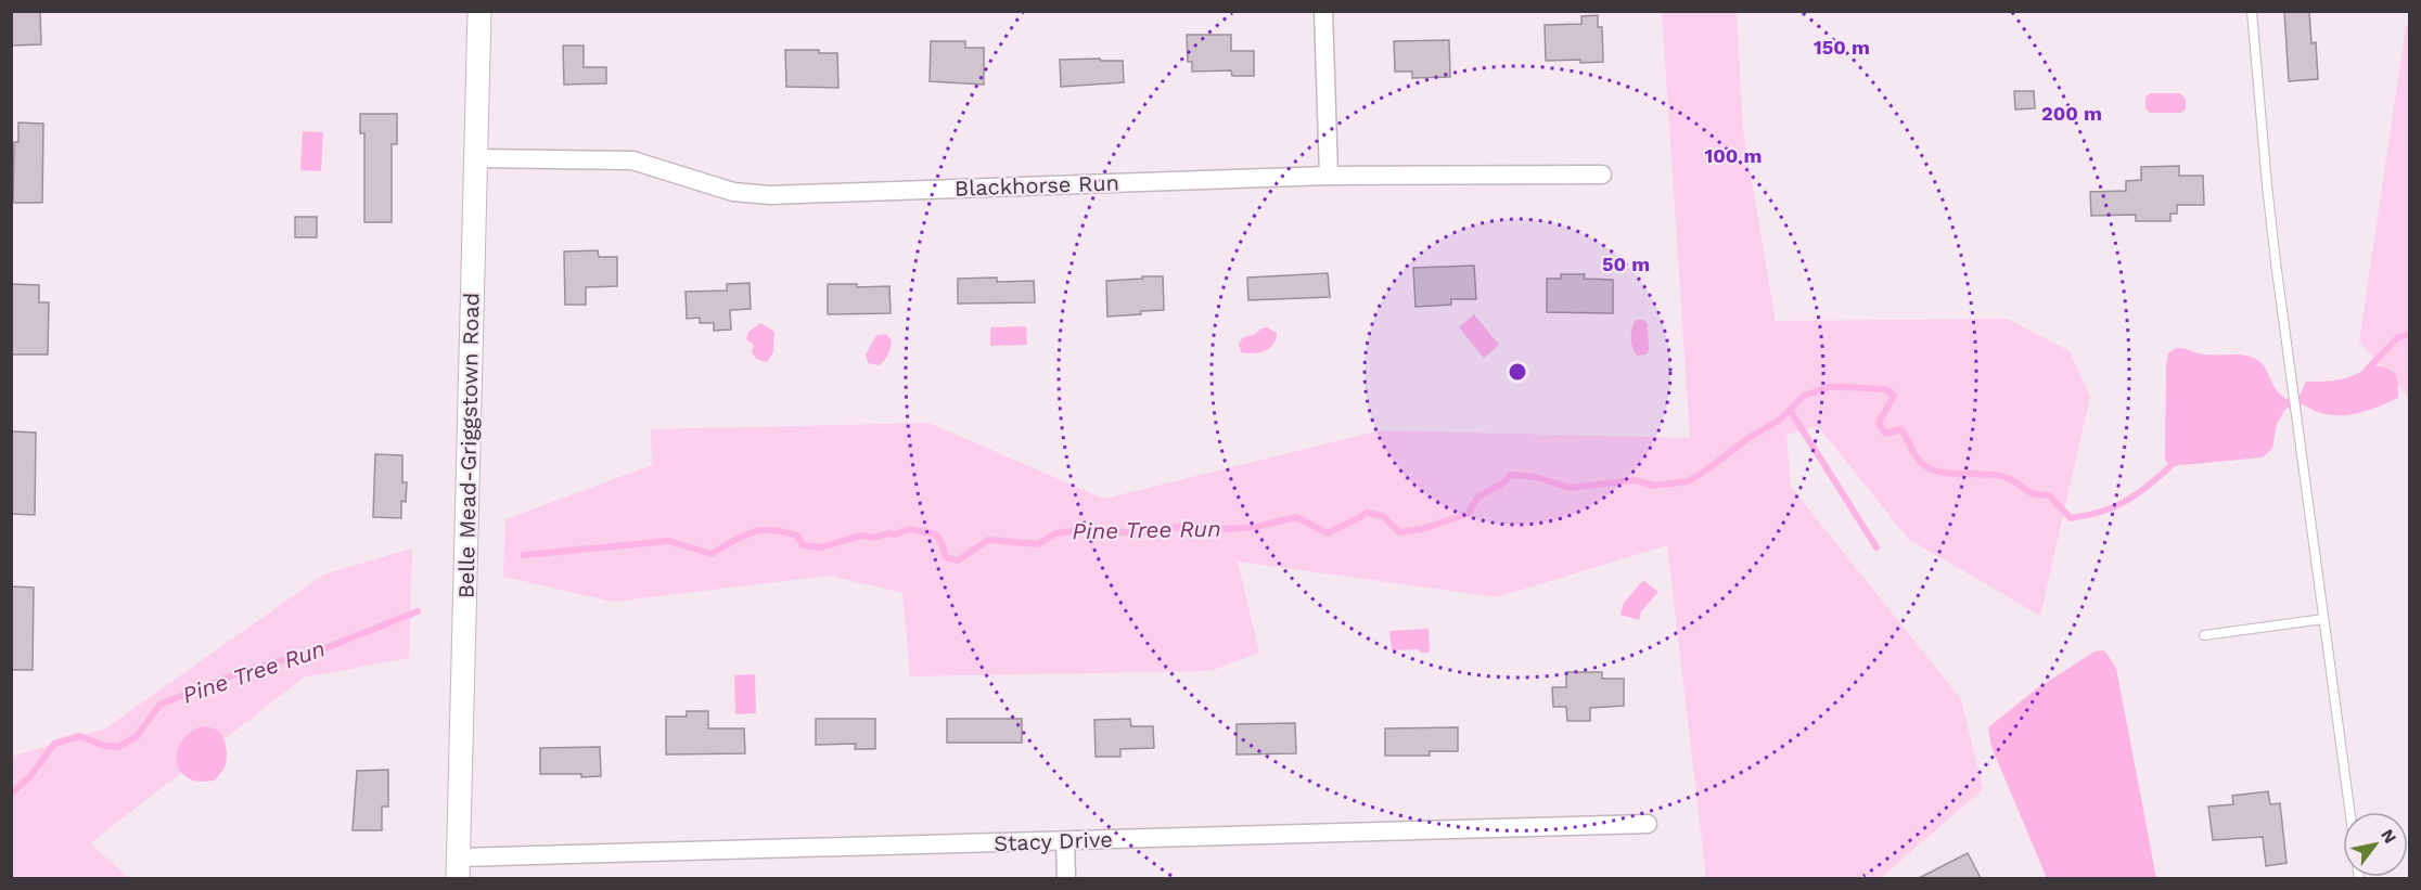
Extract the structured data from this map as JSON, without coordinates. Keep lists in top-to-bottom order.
{
  "streets": {
    "street": ["Blackhorse Run", "Belle Mead-Griggstown Road", "Stacy Drive"]
  },
  "crossings": [
    ["Blackhorse Run", "Belle Mead-Griggstown Road"],
    ["Belle Mead-Griggstown Road", "Stacy Drive"]
  ],
  "water": ["Pine Tree Run"],
  "north": "top right",
  "rings": [
    "150 m",
    "200 m",
    "100 m",
    "50 m"
  ]
}
